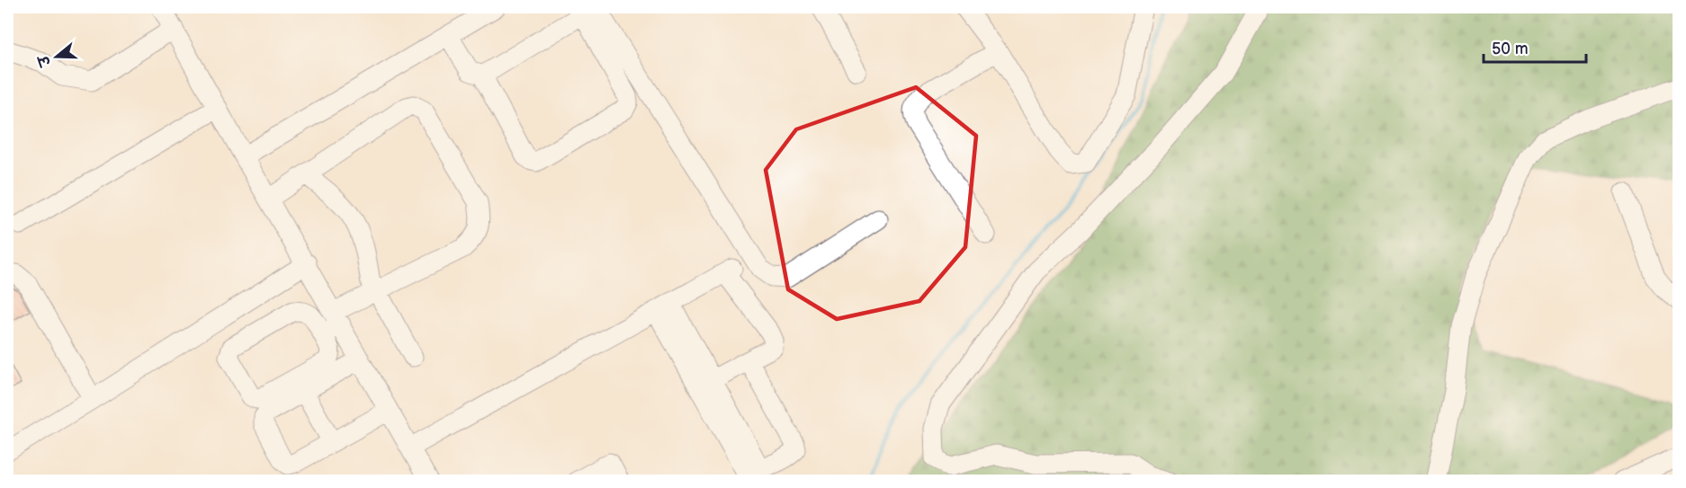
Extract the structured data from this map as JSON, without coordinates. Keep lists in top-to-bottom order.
{
  "scale_bar": "50 m",
  "north": "left"
}
